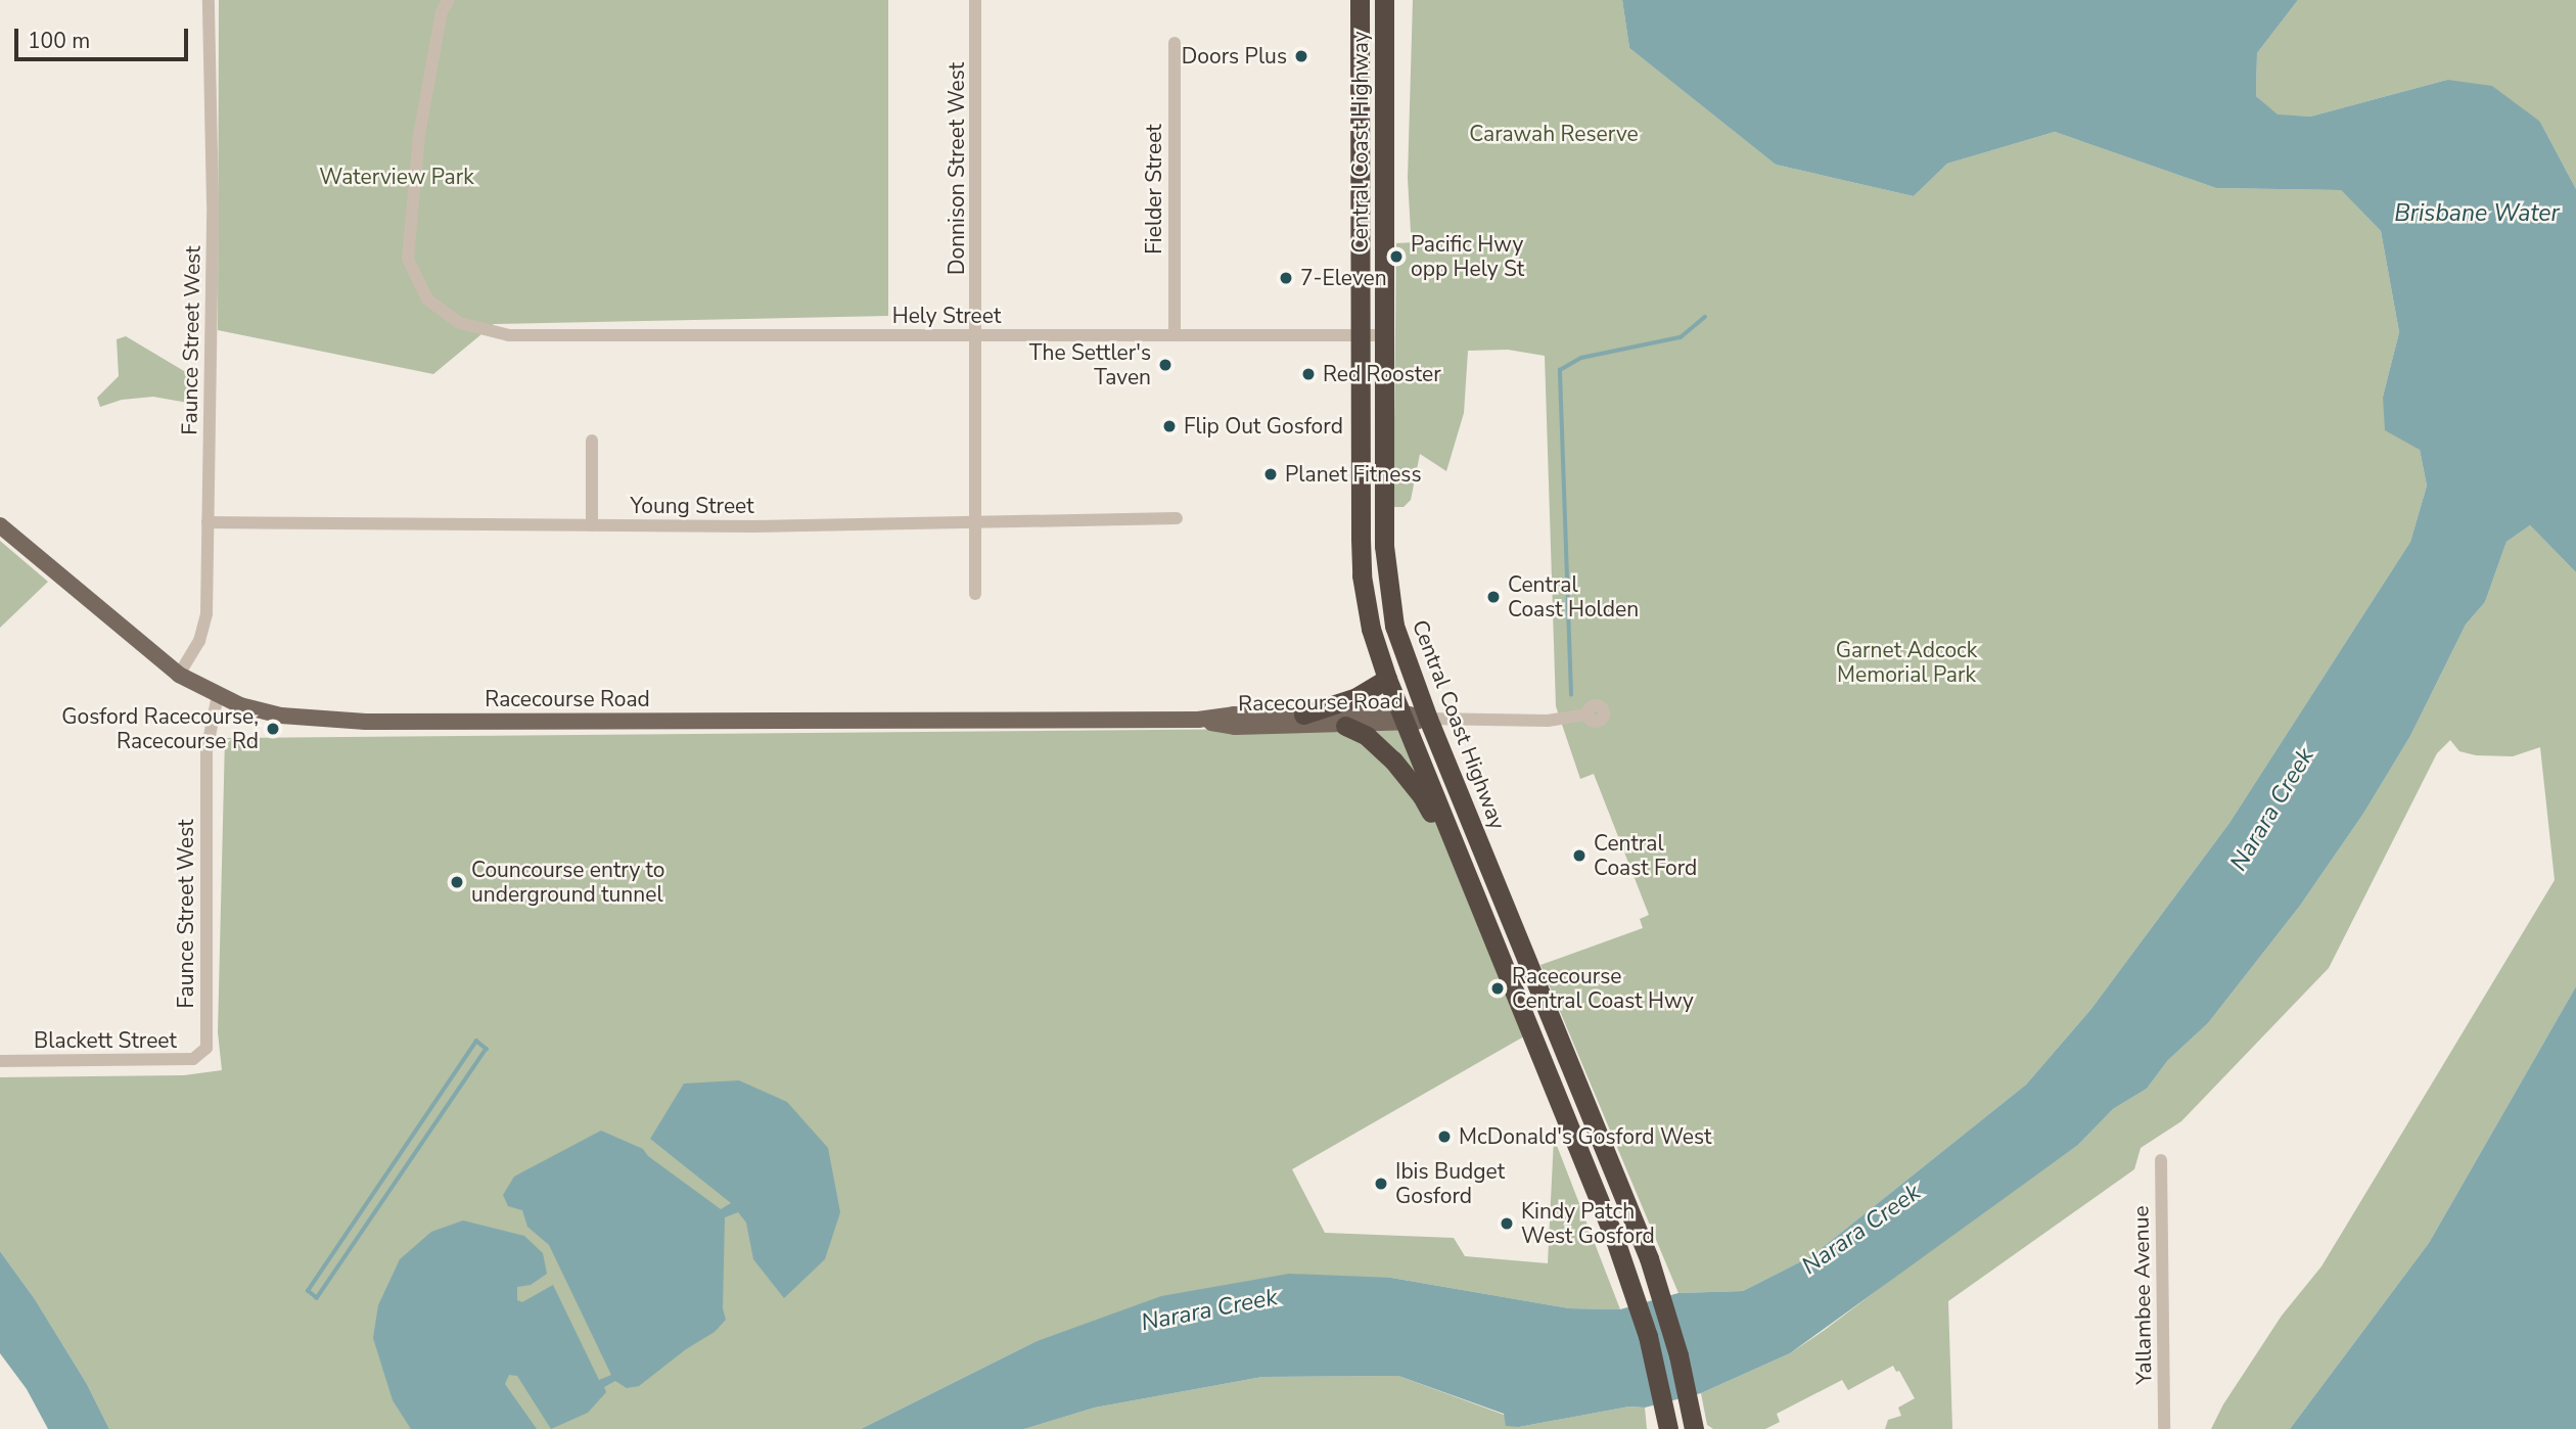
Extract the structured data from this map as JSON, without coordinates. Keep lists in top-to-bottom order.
{
  "streets": {
    "highway": ["Central Coast Highway"],
    "main road": ["Racecourse Road"],
    "street": [
      "Donnison Street West",
      "Fielder Street",
      "Hely Street",
      "Faunce Street West",
      "Young Street",
      "Blackett Street",
      "Yallambee Avenue"
    ]
  },
  "crossings": [
    ["Central Coast Highway", "Hely Street"],
    ["Central Coast Highway", "Racecourse Road"],
    ["Donnison Street West", "Hely Street"],
    ["Donnison Street West", "Young Street"],
    ["Fielder Street", "Hely Street"],
    ["Faunce Street West", "Young Street"],
    ["Faunce Street West", "Racecourse Road"],
    ["Faunce Street West", "Blackett Street"]
  ],
  "water": ["Brisbane Water", "Narara Creek"],
  "parks": ["Carawah Reserve", "Waterview Park", "Garnet Adcock Memorial Park"],
  "places": [
    "Doors Plus",
    "Pacific Hwy opp Hely St",
    "7-Eleven",
    "The Settler's Taven",
    "Red Rooster",
    "Flip Out Gosford",
    "Planet Fitness",
    "Central Coast Holden",
    "Gosford Racecourse, Racecourse Rd",
    "Central Coast Ford",
    "Councourse entry to underground tunnel",
    "Racecourse Central Coast Hwy",
    "McDonald's Gosford West",
    "Ibis Budget Gosford",
    "Kindy Patch West Gosford"
  ],
  "scale_bar": "100 m"
}
